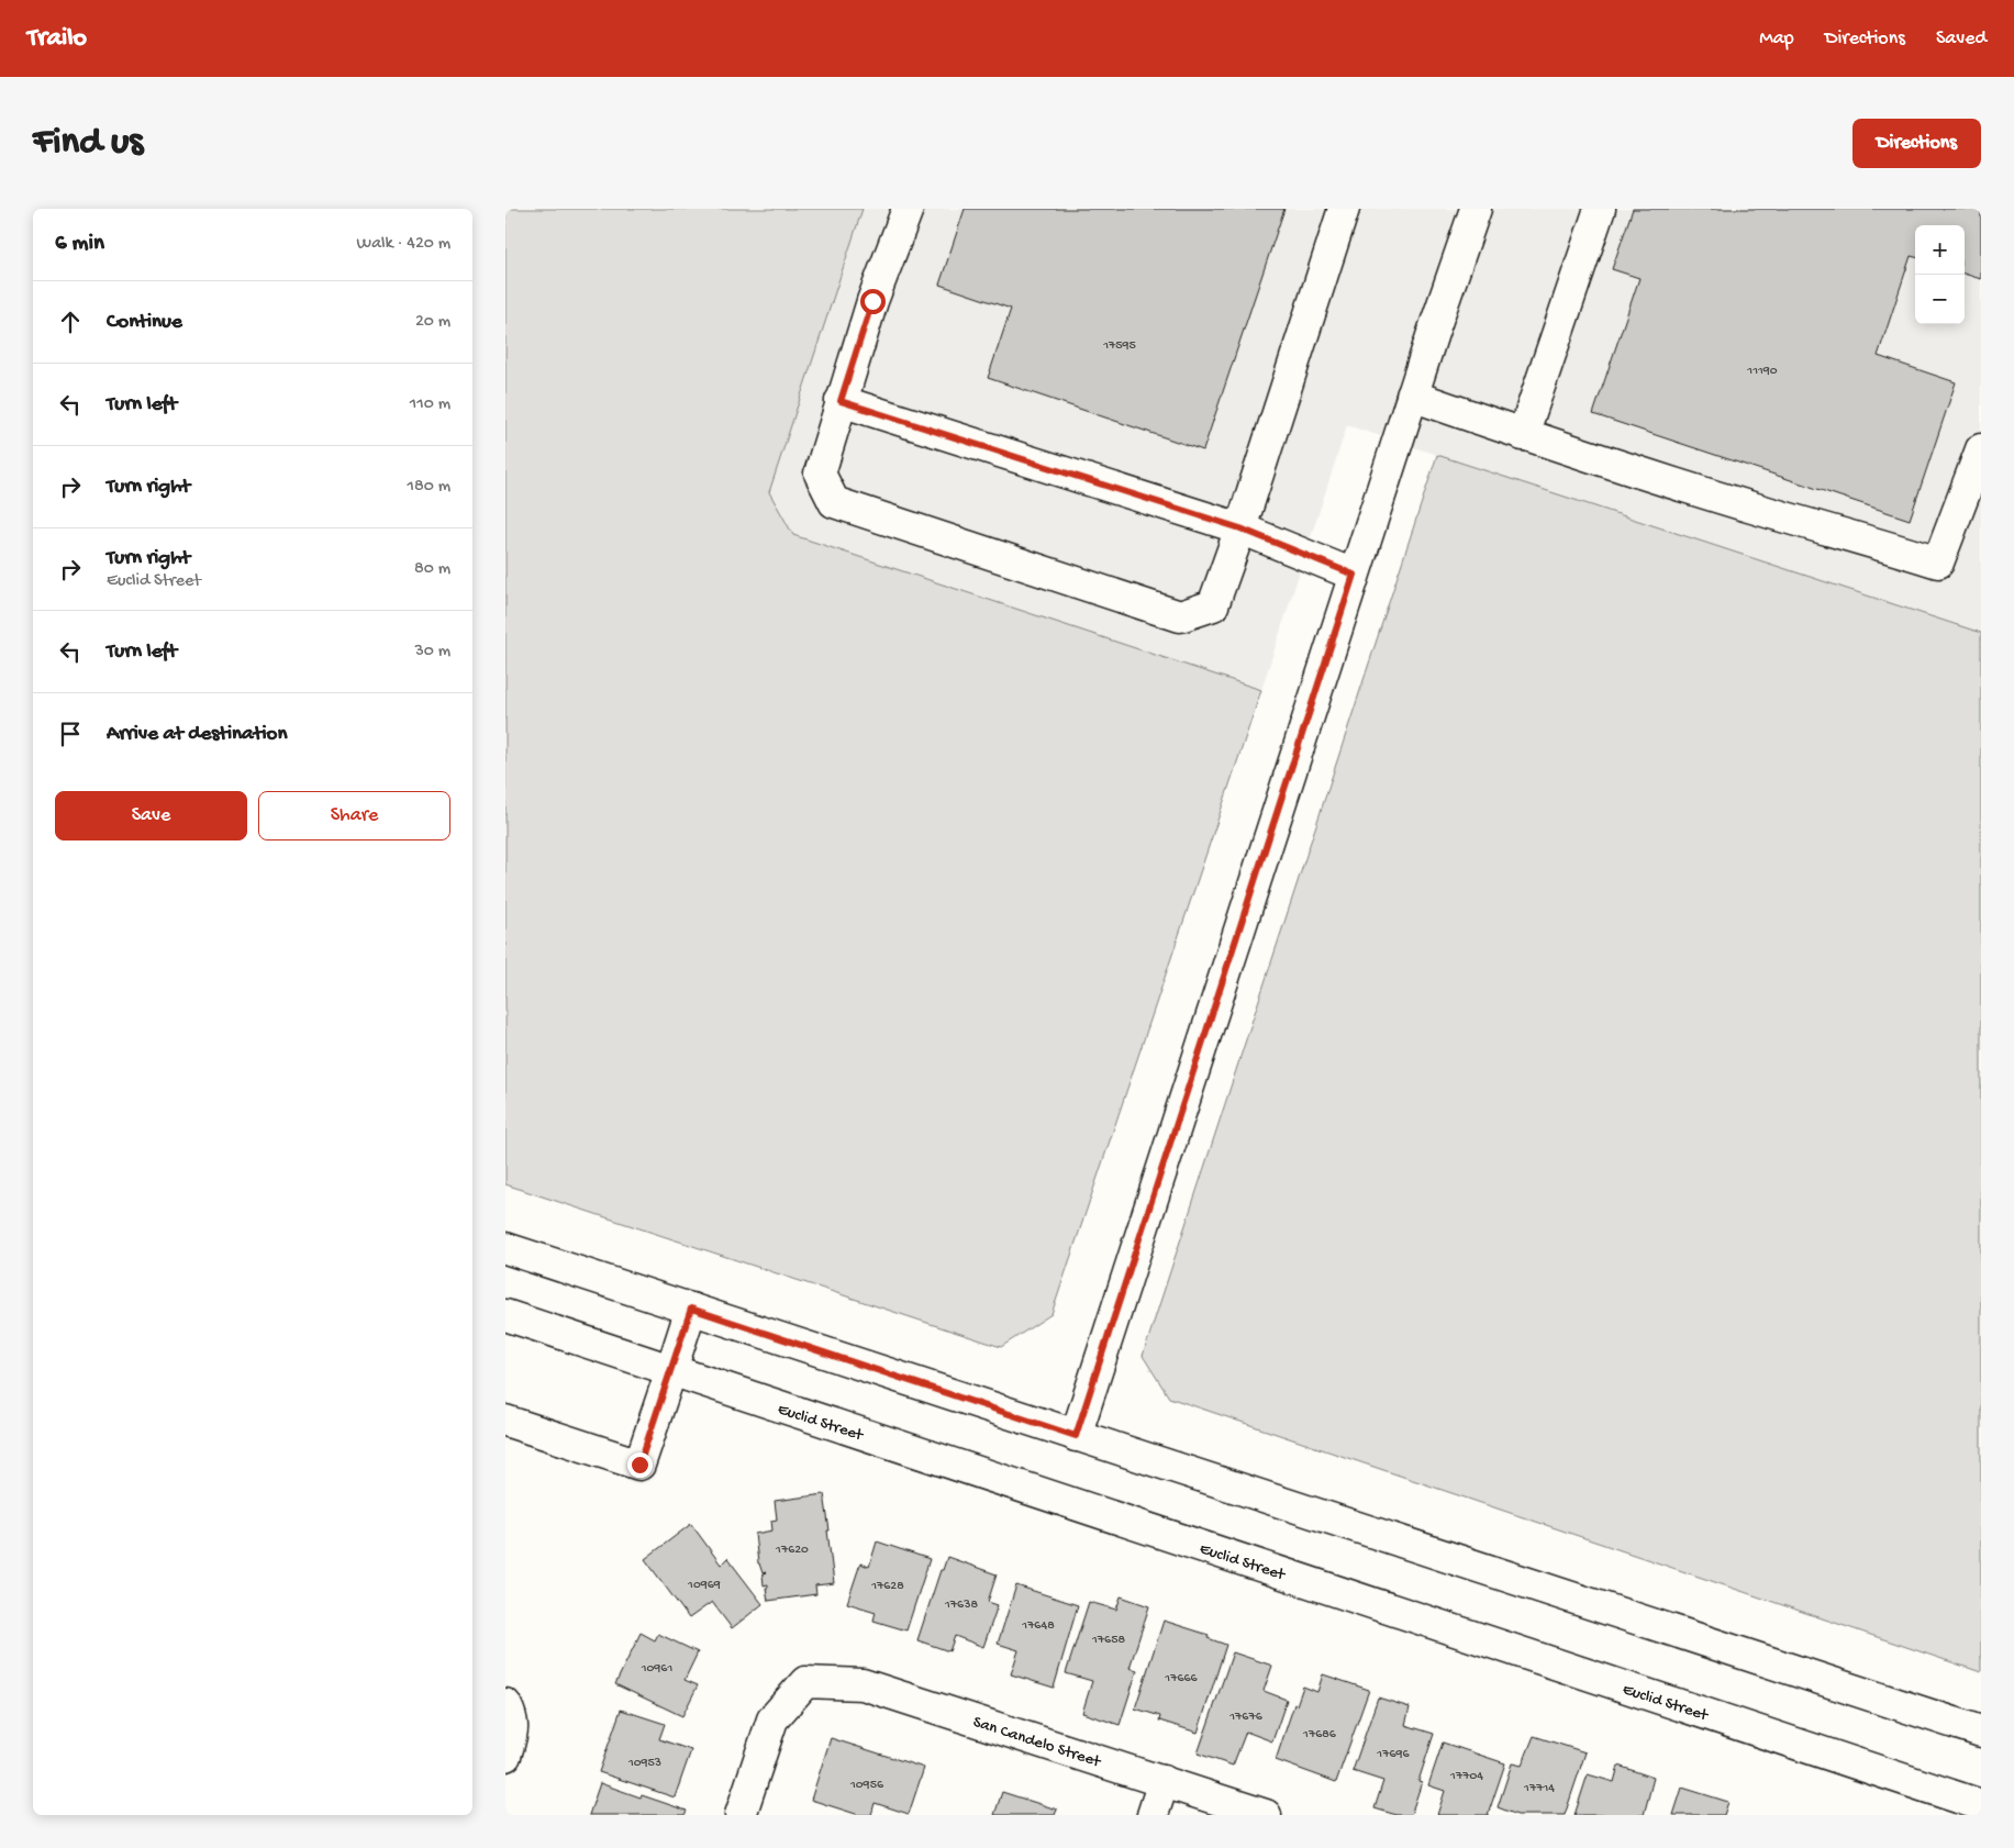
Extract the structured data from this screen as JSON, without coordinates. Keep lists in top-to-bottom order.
{
  "streets": {
    "main road": ["Euclid Street", "San Candelo Street"]
  },
  "house_numbers": [
    "17595",
    "11190",
    "17620",
    "10969",
    "17628",
    "17638",
    "17648",
    "17658",
    "10961",
    "17666",
    "17676",
    "17686",
    "17696",
    "10953",
    "17704",
    "10956",
    "17714"
  ],
  "page": {
    "header": "Trailo",
    "nav": ["Map", "Directions", "Saved"],
    "buttons": [
      "Directions",
      ["Save", "Share"]
    ],
    "title": "Find us",
    "heading": ["6 min", "Walk · 420 m"],
    "map_buttons": ["+", "−"],
    "list": [
      ["Continue", "20 m"],
      ["Turn left", "110 m"],
      ["Turn right", "180 m"],
      ["Turn right", "Euclid Street", "80 m"],
      ["Turn left", "30 m"],
      "Arrive at destination"
    ]
  }
}
